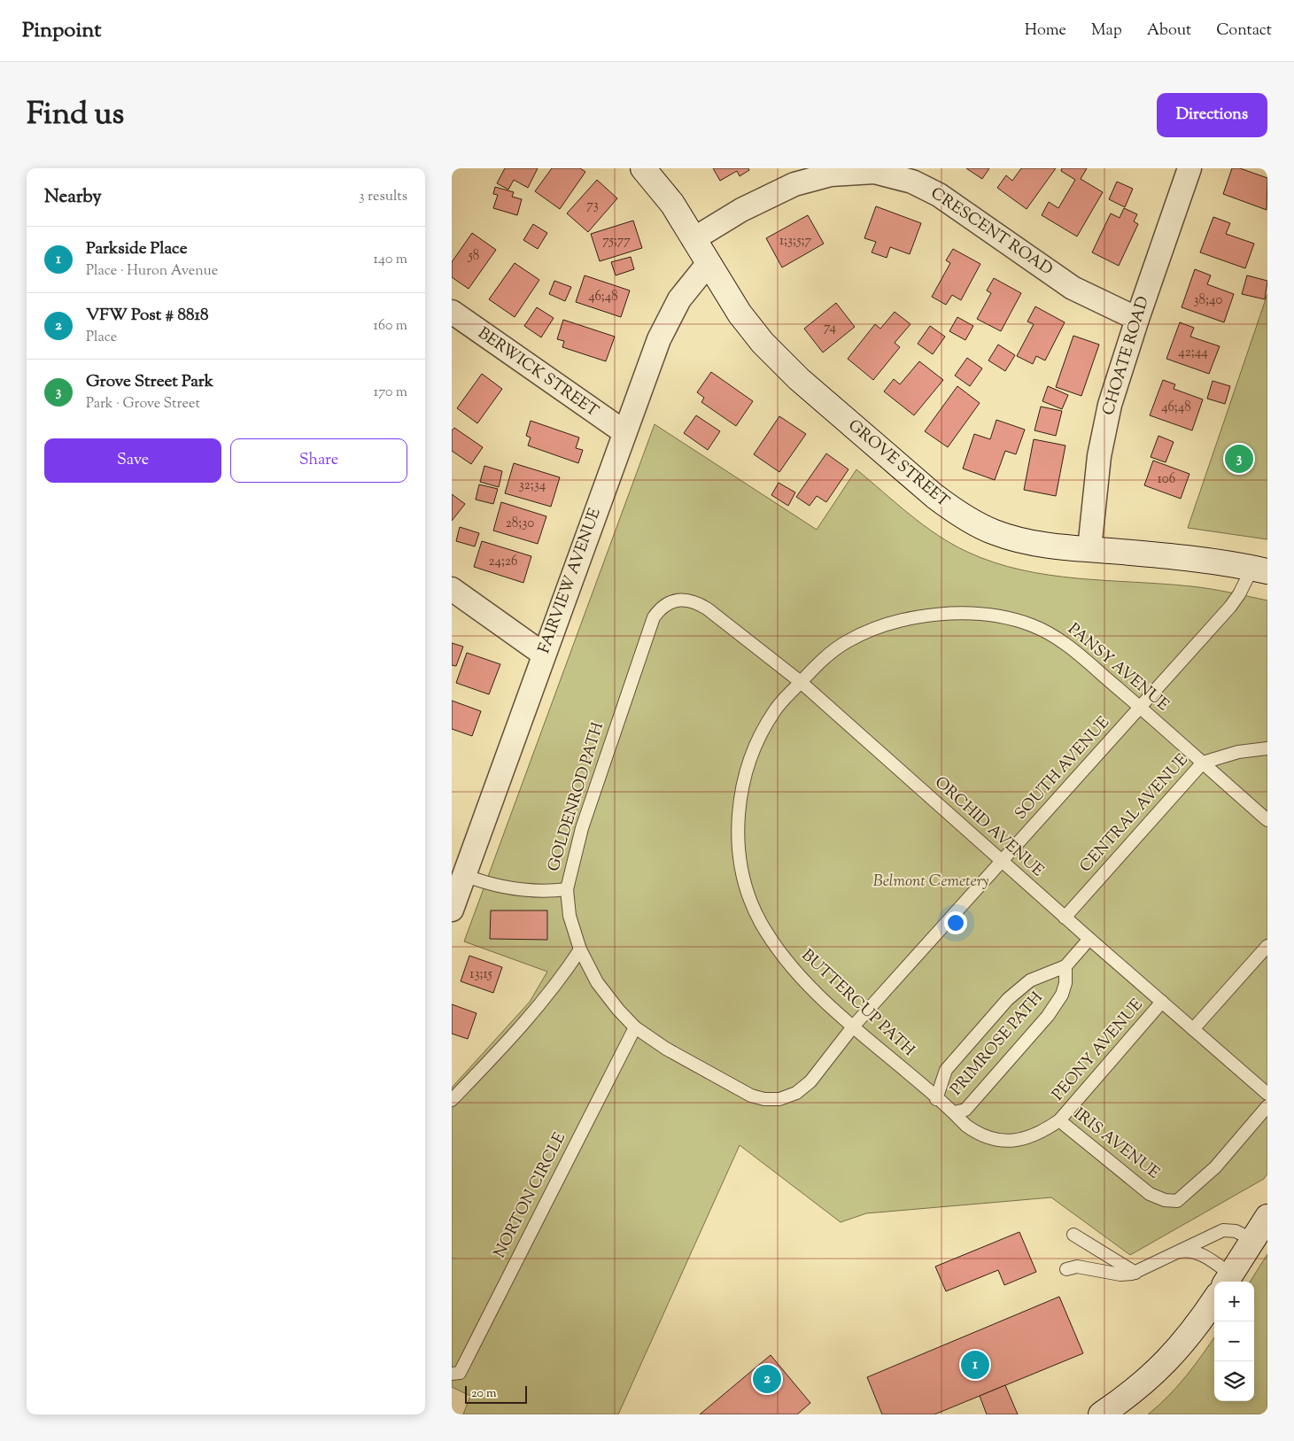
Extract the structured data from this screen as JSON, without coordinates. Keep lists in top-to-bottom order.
{
  "streets": {
    "street": [
      "CRESCENT ROAD",
      "CHOATE ROAD",
      "BERWICK STREET",
      "GROVE STREET",
      "FAIRVIEW AVENUE"
    ],
    "lane": [
      "PANSY AVENUE",
      "SOUTH AVENUE",
      "GOLDENROD PATH",
      "CENTRAL AVENUE",
      "ORCHID AVENUE",
      "BUTTERCUP PATH",
      "PRIMROSE PATH",
      "PEONY AVENUE",
      "IRIS AVENUE",
      "NORTON CIRCLE"
    ]
  },
  "crossings": [
    ["CRESCENT ROAD", "CHOATE ROAD"],
    ["CRESCENT ROAD", "GROVE STREET"],
    ["CHOATE ROAD", "GROVE STREET"],
    ["BERWICK STREET", "FAIRVIEW AVENUE"],
    ["GROVE STREET", "FAIRVIEW AVENUE"],
    ["GROVE STREET", "SOUTH AVENUE"],
    ["PANSY AVENUE", "SOUTH AVENUE"],
    ["PANSY AVENUE", "CENTRAL AVENUE"],
    ["PANSY AVENUE", "ORCHID AVENUE"],
    ["PANSY AVENUE", "BUTTERCUP PATH"],
    ["SOUTH AVENUE", "GOLDENROD PATH"],
    ["SOUTH AVENUE", "ORCHID AVENUE"],
    ["SOUTH AVENUE", "BUTTERCUP PATH"],
    ["GOLDENROD PATH", "ORCHID AVENUE"],
    ["GOLDENROD PATH", "BUTTERCUP PATH"],
    ["GOLDENROD PATH", "NORTON CIRCLE"],
    ["CENTRAL AVENUE", "ORCHID AVENUE"],
    ["ORCHID AVENUE", "BUTTERCUP PATH"],
    ["ORCHID AVENUE", "PEONY AVENUE"],
    ["BUTTERCUP PATH", "IRIS AVENUE"],
    ["PRIMROSE PATH", "IRIS AVENUE"],
    ["PEONY AVENUE", "IRIS AVENUE"]
  ],
  "parks": ["Belmont Cemetery"],
  "house_numbers": [
    "73",
    "75;77",
    "1;3;5;7",
    "58",
    "46;48",
    "38;40",
    "74",
    "42;44",
    "46;48",
    "106",
    "32;34",
    "28;30",
    "24;26",
    "13;15"
  ],
  "scale_bar": "20 m",
  "page": {
    "header": "Pinpoint",
    "nav": [
      "Home",
      "Map",
      "About",
      "Contact"
    ],
    "title": "Find us",
    "buttons": [
      "Directions",
      ["Save", "Share"]
    ],
    "heading": ["Nearby", "3 results"],
    "list": [
      {
        "mark": "1",
        "name": "Parkside Place",
        "note": "Place · Huron Avenue",
        "value": "140 m"
      },
      {
        "mark": "2",
        "name": "VFW Post # 8818",
        "note": "Place",
        "value": "160 m"
      },
      {
        "mark": "3",
        "name": "Grove Street Park",
        "note": "Park · Grove Street",
        "value": "170 m"
      }
    ],
    "pins": ["3", "1", "2"],
    "map_buttons": ["+", "−"],
    "scale": "20 m"
  }
}
